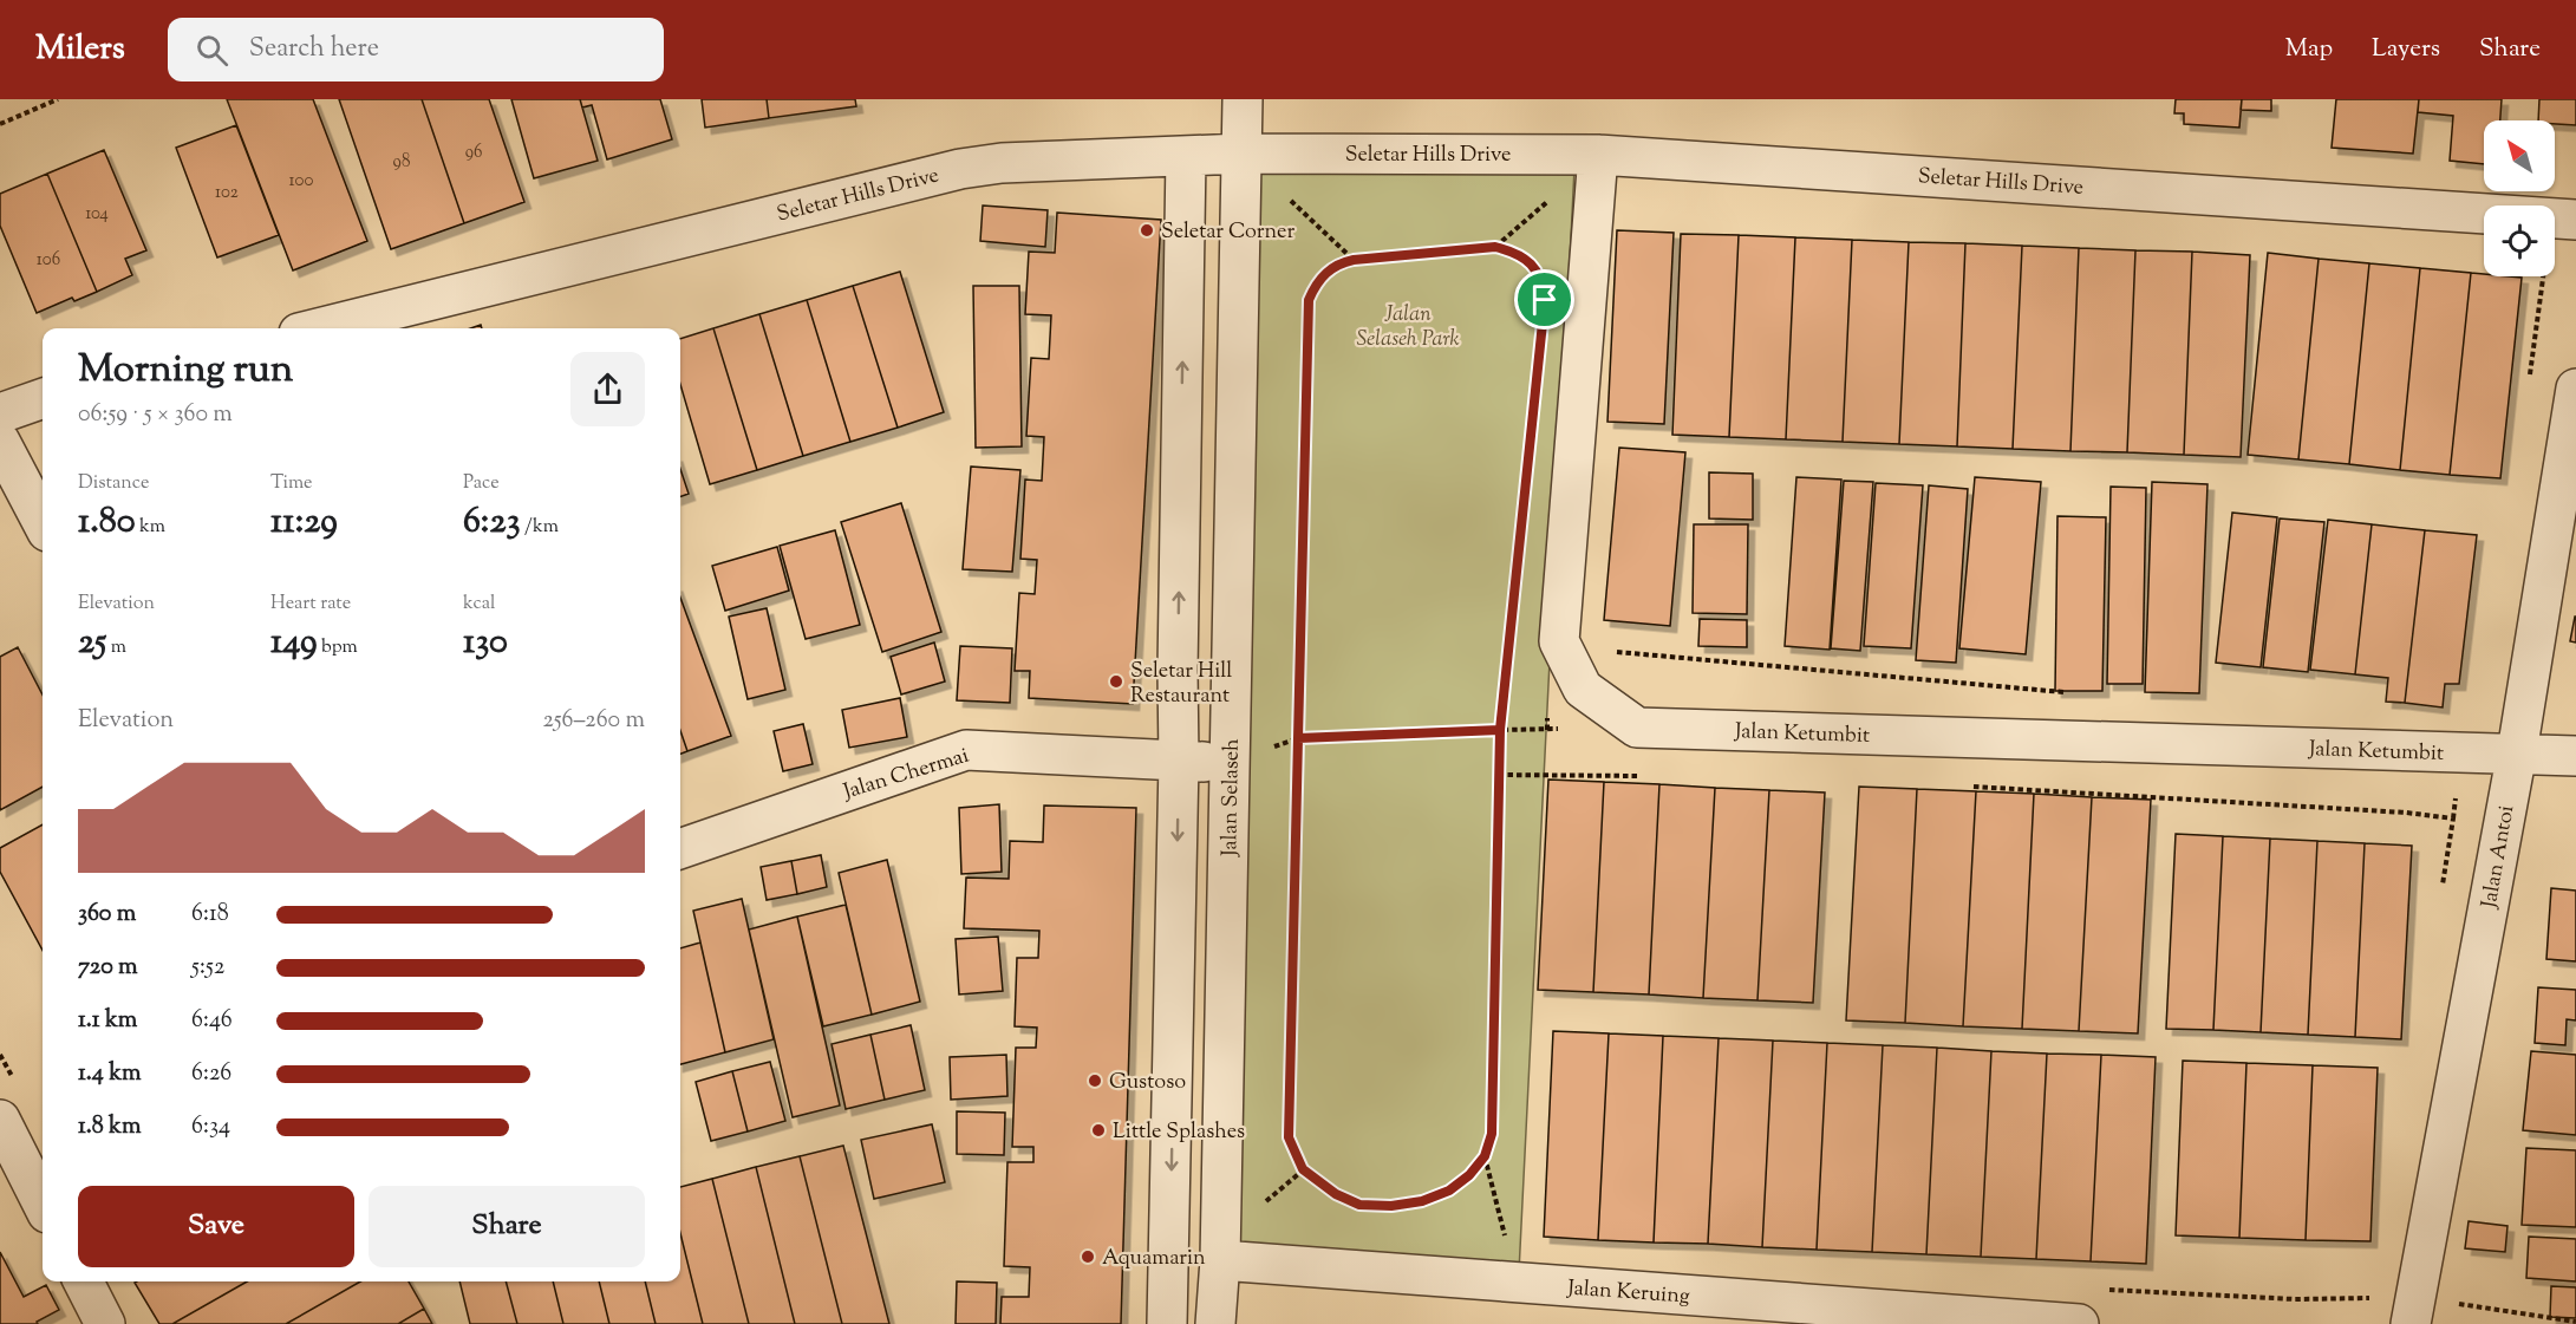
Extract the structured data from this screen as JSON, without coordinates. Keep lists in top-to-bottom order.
{
  "streets": {
    "street": [
      "Seletar Hills Drive",
      "Jalan Ketumbit",
      "Jalan Chermai",
      "Jalan Selaseh",
      "Jalan Antoi",
      "Jalan Keruing"
    ]
  },
  "crossings": [
    ["Seletar Hills Drive", "Jalan Ketumbit"],
    ["Seletar Hills Drive", "Jalan Selaseh"],
    ["Jalan Ketumbit", "Jalan Antoi"],
    ["Jalan Chermai", "Jalan Selaseh"],
    ["Jalan Selaseh", "Jalan Keruing"]
  ],
  "parks": ["Jalan Selaseh Park"],
  "places": [
    "Seletar Corner",
    "Seletar Hill Restaurant",
    "Gustoso",
    "Little Splashes",
    "Aquamarin"
  ],
  "house_numbers": [
    "96",
    "98",
    "100",
    "102",
    "104",
    "106"
  ],
  "north": "top left",
  "page": {
    "header": "Milers",
    "search": "Search here",
    "nav": ["Map", "Layers", "Share"],
    "heading": ["Morning run", "06:59 · 5 × 360 m"],
    "stats": [
      ["Distance", "1.80 km"],
      ["Time", "11:29"],
      ["Pace", "6:23 /km"],
      ["Elevation", "25 m"],
      ["Heart rate", "149 bpm"],
      ["kcal", "130"]
    ],
    "chart": ["Elevation", "256–260 m"],
    "list": [
      {
        "name": "360 m",
        "note": "6:18"
      },
      {
        "name": "720 m",
        "note": "5:52"
      },
      {
        "name": "1.1 km",
        "note": "6:46"
      },
      {
        "name": "1.4 km",
        "note": "6:26"
      },
      {
        "name": "1.8 km",
        "note": "6:34"
      }
    ],
    "buttons": ["Save", "Share"]
  }
}
